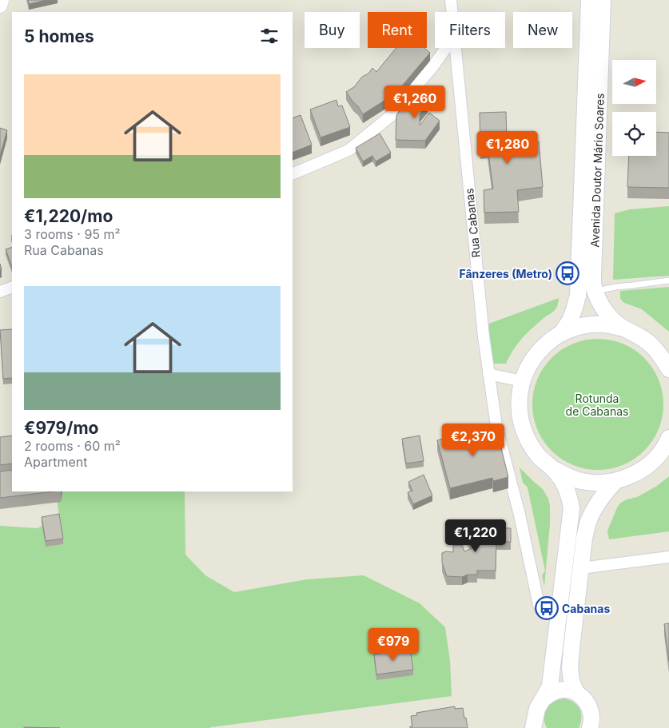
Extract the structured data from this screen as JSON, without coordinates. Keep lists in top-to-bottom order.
{
  "streets": {
    "main road": ["Avenida Doutor Mário Soares"],
    "street": ["Rua Cabanas"]
  },
  "parks": ["Rotunda de Cabanas"],
  "places": {
    "bus stop": ["Fânzeres (Metro)", "Cabanas"]
  },
  "north": "right",
  "page": {
    "chip": [
      "Buy",
      "Rent",
      "Filters",
      "New"
    ],
    "heading": "5 homes",
    "list": [
      {
        "name": "€1,220/mo",
        "note": "3 rooms · 95 m² · Rua Cabanas"
      },
      {
        "name": "€979/mo",
        "note": "2 rooms · 60 m² · Apartment"
      }
    ],
    "price": [
      "€1,260",
      "€1,280",
      "€2,370",
      "€1,220",
      "€979"
    ]
  }
}
